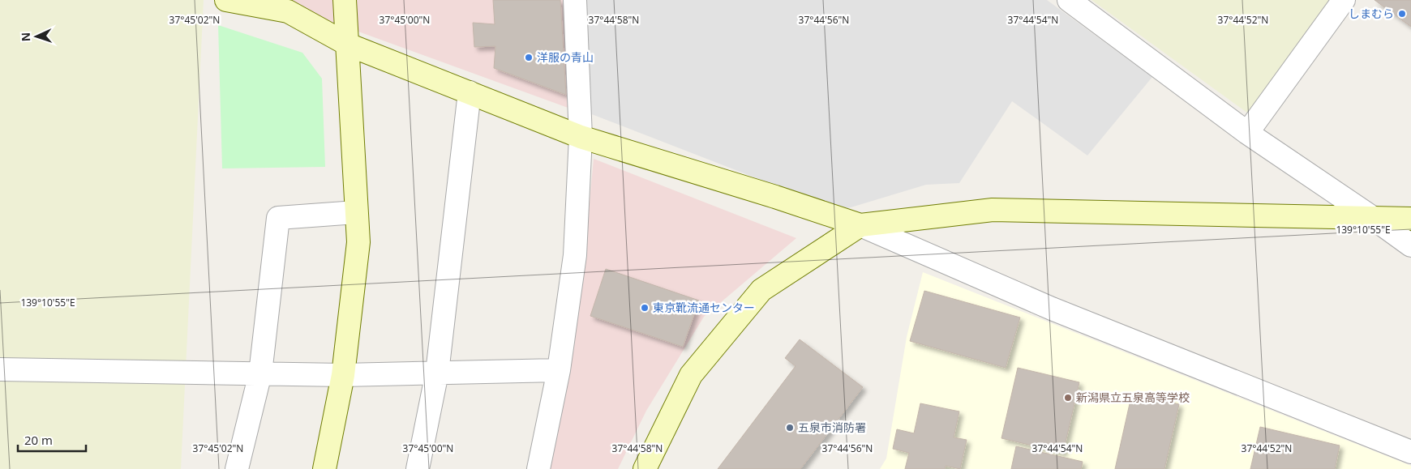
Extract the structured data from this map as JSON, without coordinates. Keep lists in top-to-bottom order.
{
  "places": [
    "しまむら",
    "洋服の青山",
    "東京靴流通センター",
    "新潟県立五泉高等学校",
    "五泉市消防署"
  ],
  "scale_bar": "20 m",
  "north": "left",
  "coordinates": [
    "37°45'02\"N",
    "37°45'00\"N",
    "37°44'58\"N",
    "37°44'56\"N",
    "37°44'54\"N",
    "37°44'52\"N",
    "139°10'55\"E"
  ]
}
